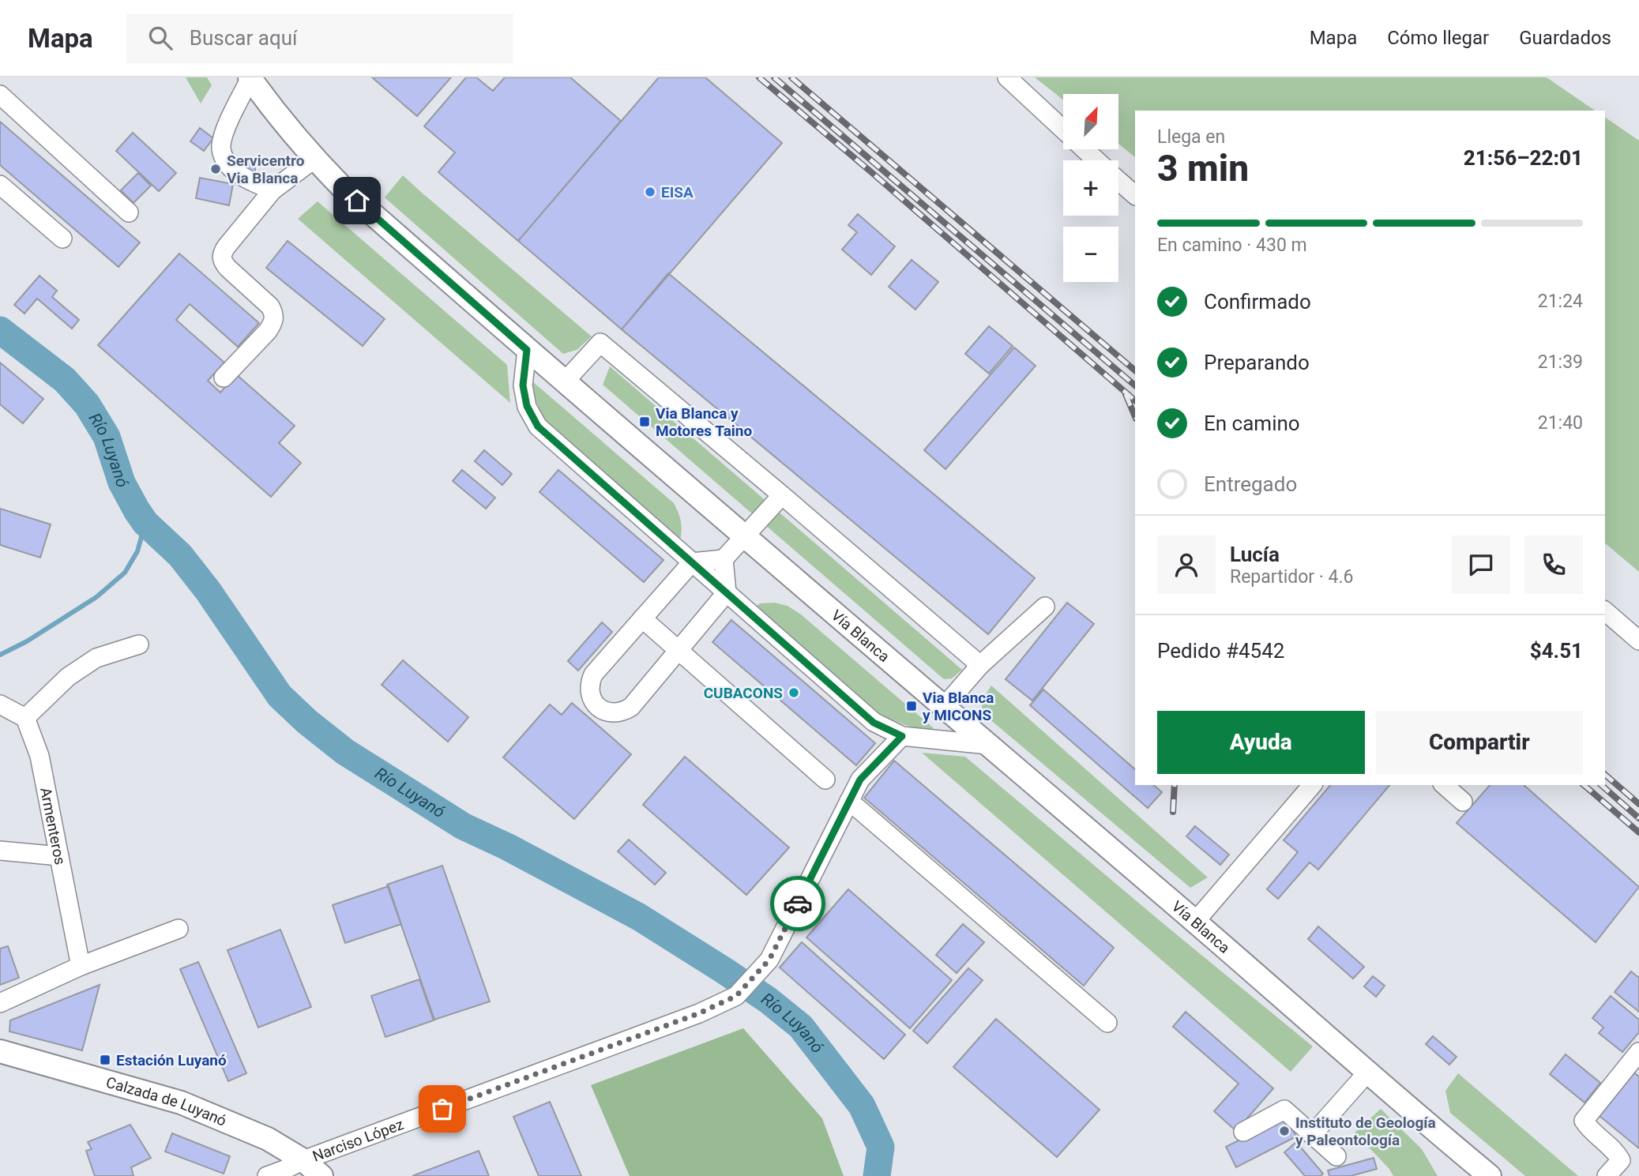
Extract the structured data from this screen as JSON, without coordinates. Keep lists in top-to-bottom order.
{
  "streets": {
    "main road": ["Vía Blanca", "Calzada de Luyanó"],
    "street": ["Armenteros", "Narciso López"]
  },
  "crossings": [
    ["Calzada de Luyanó", "Narciso López"]
  ],
  "water": ["Río Luyanó"],
  "places": {
    "other": [
      "Servicentro Via Blanca",
      "EISA",
      "CUBACONS",
      "Instituto de Geología y Paleontología"
    ],
    "transit": ["Via Blanca y Motores Taino", "Via Blanca y MICONS", "Estación Luyanó"]
  },
  "north": "top right",
  "page": {
    "header": "Mapa",
    "search": "Buscar aquí",
    "nav": ["Mapa", "Cómo llegar", "Guardados"],
    "map_buttons": ["+", "−"],
    "heading": ["3 min", "Llega en", "21:56–22:01"],
    "panel": [
      "Lucía",
      "Repartidor · 4.6",
      "Pedido #4542",
      "$4.51"
    ],
    "bar": "En camino · 430 m",
    "list": [
      ["Confirmado", "21:24"],
      ["Preparando", "21:39"],
      ["En camino", "21:40"],
      "Entregado"
    ],
    "buttons": ["Ayuda", "Compartir"]
  }
}
